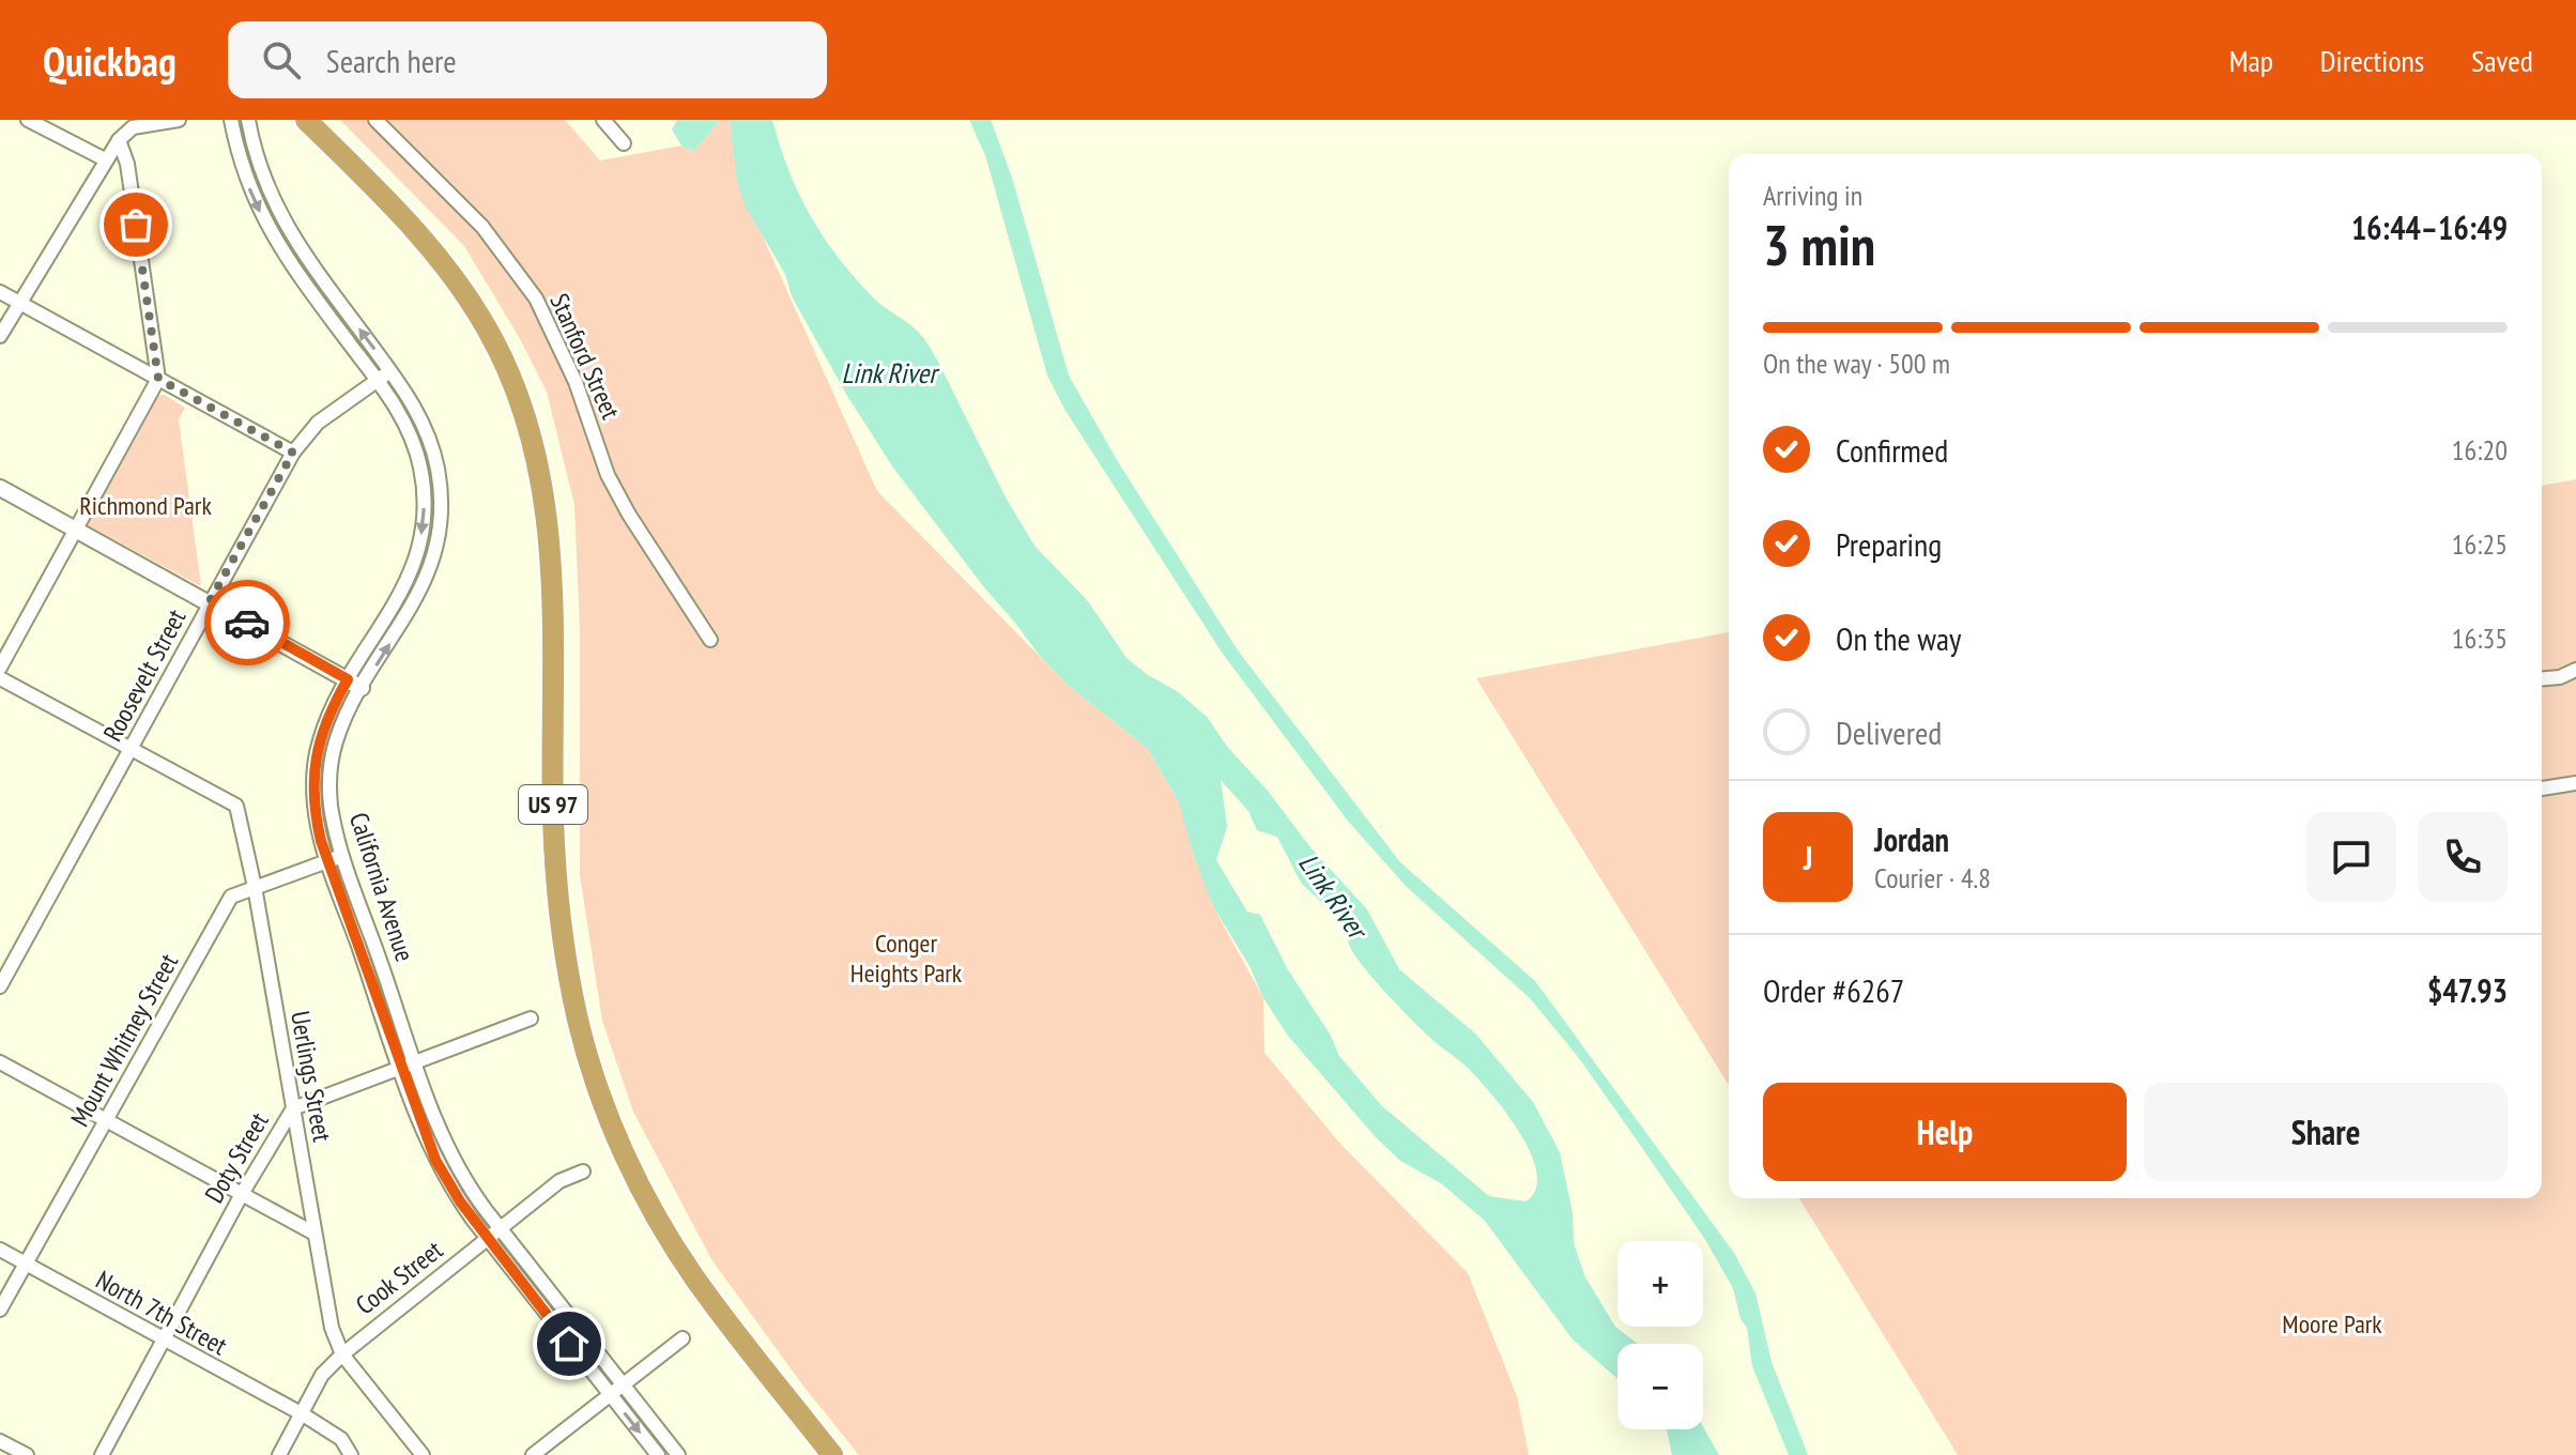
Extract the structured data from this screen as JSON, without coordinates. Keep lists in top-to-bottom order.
{
  "streets": {
    "highway": ["US 97"],
    "street": [
      "Stanford Street",
      "Roosevelt Street",
      "California Avenue",
      "Mount Whitney Street",
      "Uerlings Street",
      "Doty Street",
      "Cook Street",
      "North 7th Street"
    ]
  },
  "crossings": [
    ["Roosevelt Street", "California Avenue"],
    ["Roosevelt Street", "Uerlings Street"],
    ["California Avenue", "Mount Whitney Street"],
    ["California Avenue", "Doty Street"],
    ["California Avenue", "Cook Street"],
    ["Mount Whitney Street", "Uerlings Street"],
    ["Mount Whitney Street", "North 7th Street"],
    ["Uerlings Street", "Doty Street"],
    ["Uerlings Street", "Cook Street"],
    ["Doty Street", "North 7th Street"],
    ["Cook Street", "North 7th Street"]
  ],
  "water": ["Link River"],
  "parks": ["Richmond Park", "Conger Heights Park", "Moore Park"],
  "page": {
    "header": "Quickbag",
    "search": "Search here",
    "nav": ["Map", "Directions", "Saved"],
    "heading": ["3 min", "Arriving in", "16:44–16:49"],
    "panel": [
      "Jordan",
      "Courier · 4.8",
      "Order #6267",
      "$47.93"
    ],
    "bar": "On the way · 500 m",
    "list": [
      ["Confirmed", "16:20"],
      ["Preparing", "16:25"],
      ["On the way", "16:35"],
      "Delivered"
    ],
    "round": "J",
    "buttons": ["Help", "Share"],
    "map_buttons": ["+", "−"]
  }
}
